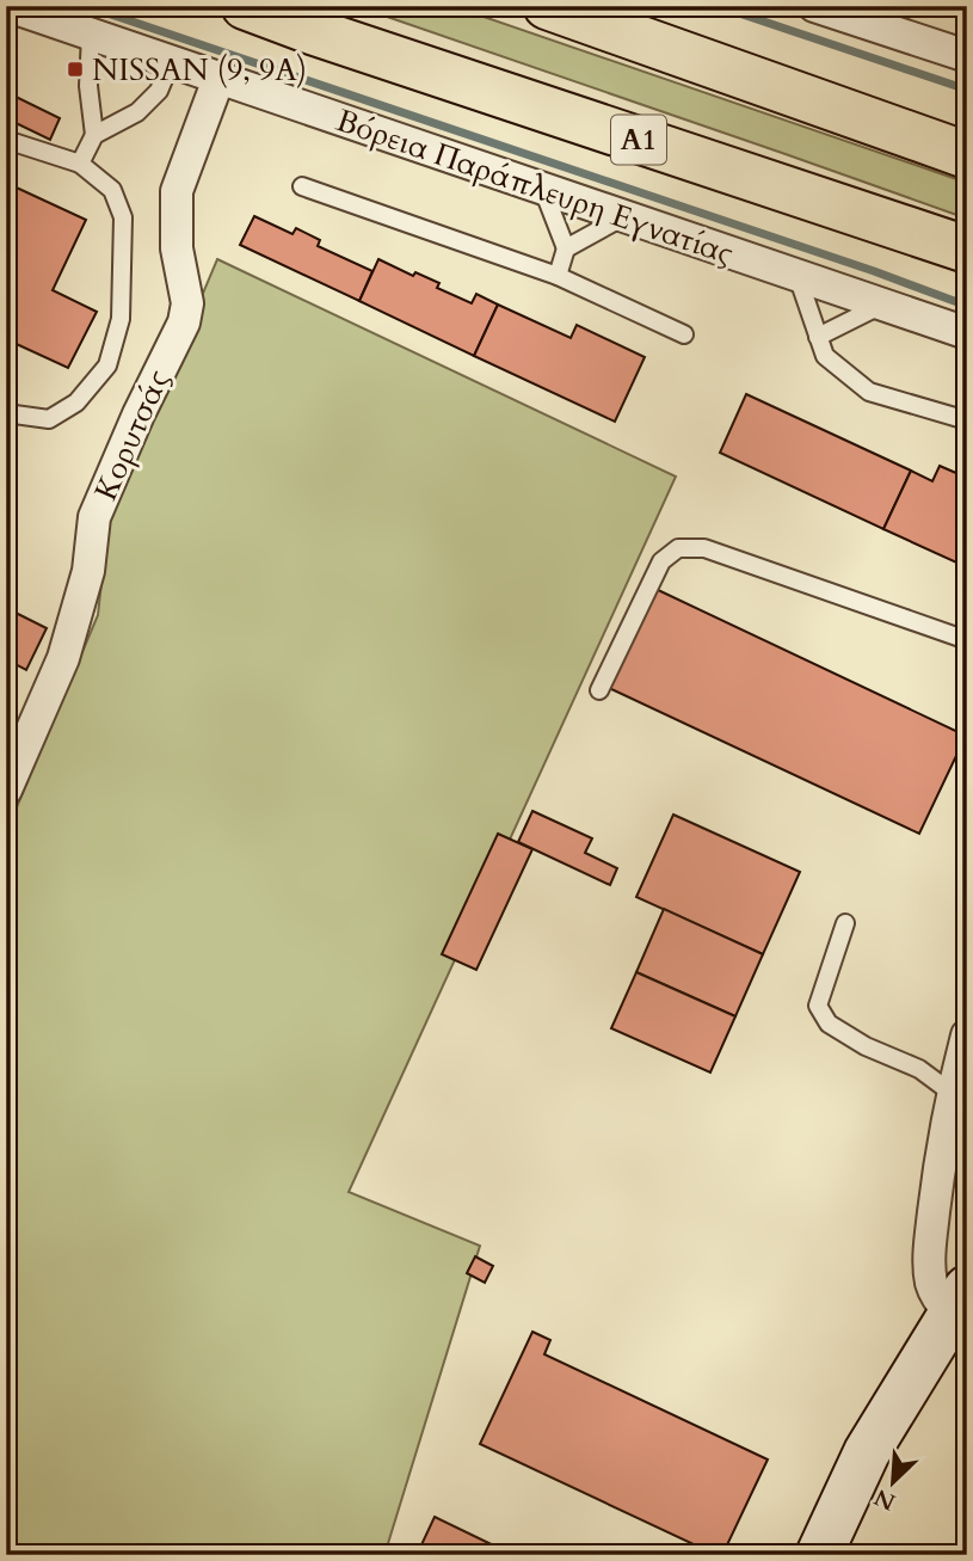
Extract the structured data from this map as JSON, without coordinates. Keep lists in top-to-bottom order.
{
  "streets": {
    "highway": ["Α1"],
    "street": ["Βόρεια Παράπλευρη Εγνατίας", "Κορυτσάς"]
  },
  "crossings": [
    ["Βόρεια Παράπλευρη Εγνατίας", "Κορυτσάς"]
  ],
  "places": {
    "transit": ["NISSAN (9, 9Α)"]
  },
  "north": "bottom left"
}
